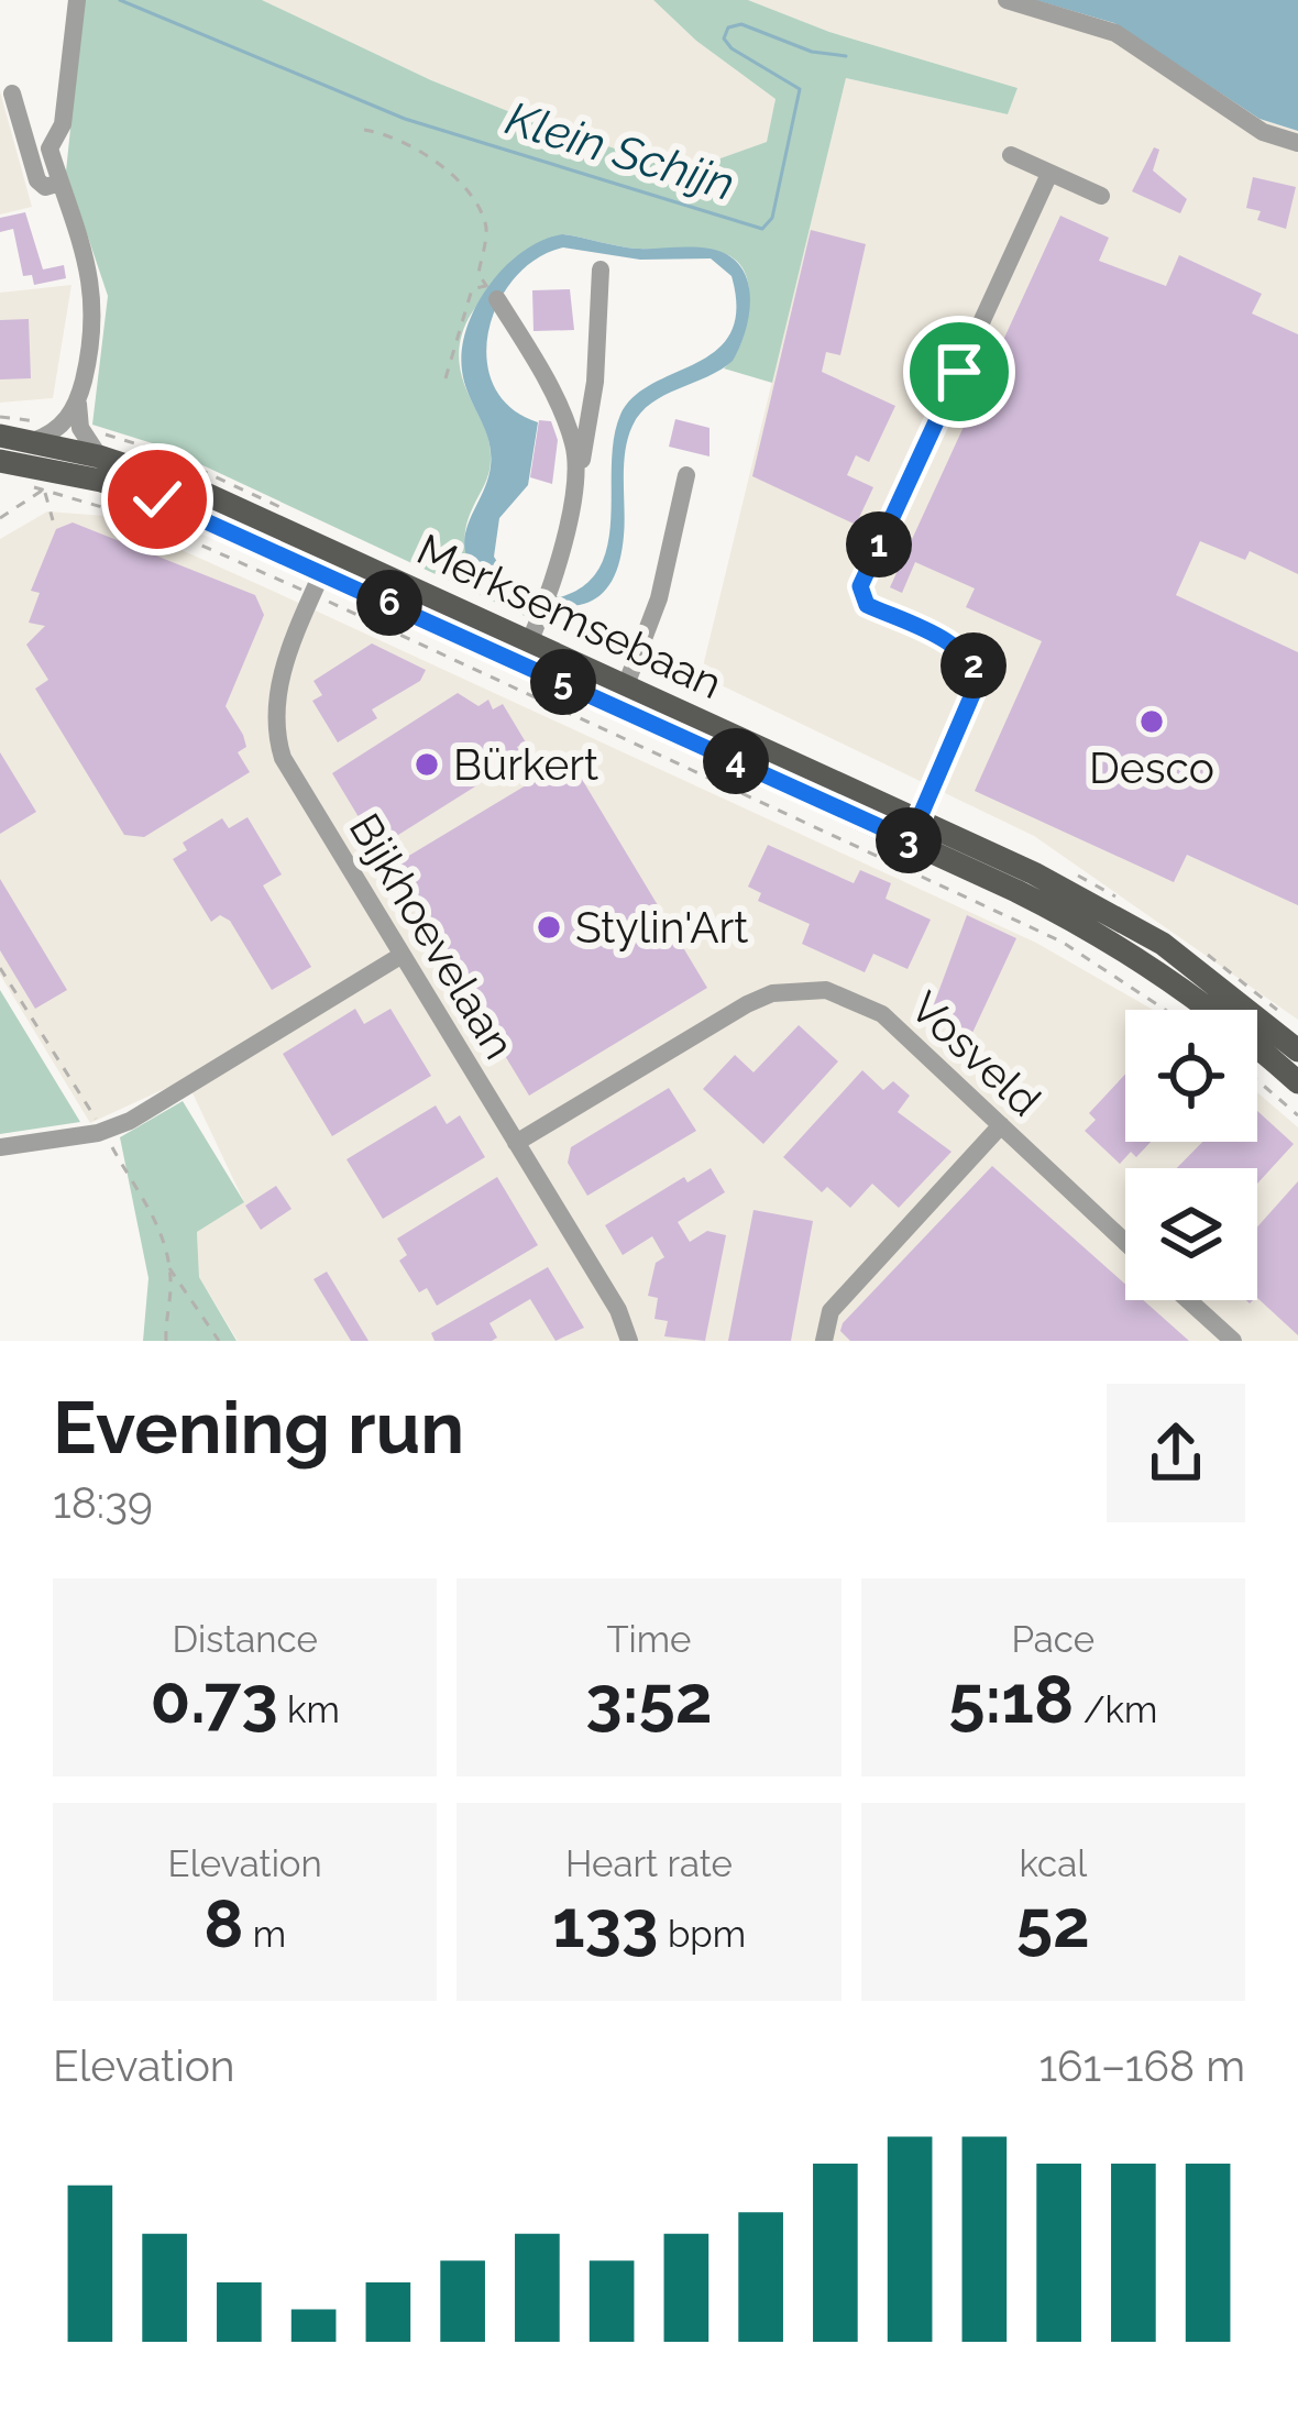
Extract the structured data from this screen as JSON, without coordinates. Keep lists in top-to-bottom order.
{
  "streets": {
    "main road": ["Merksemsebaan"],
    "street": ["Bijkhoevelaan", "Vosveld"]
  },
  "crossings": [
    ["Merksemsebaan", "Bijkhoevelaan"],
    ["Bijkhoevelaan", "Vosveld"]
  ],
  "water": ["Klein Schijn"],
  "places": ["Desco", "Bürkert", "Stylin'Art"],
  "page": {
    "pins": [
      "1",
      "6",
      "2",
      "5",
      "4",
      "3"
    ],
    "heading": ["Evening run", "18:39"],
    "stats": [
      ["Distance", "0.73 km"],
      ["Time", "3:52"],
      ["Pace", "5:18 /km"],
      ["Elevation", "8 m"],
      ["Heart rate", "133 bpm"],
      ["kcal", "52"]
    ],
    "chart": ["Elevation", "161–168 m"]
  }
}
